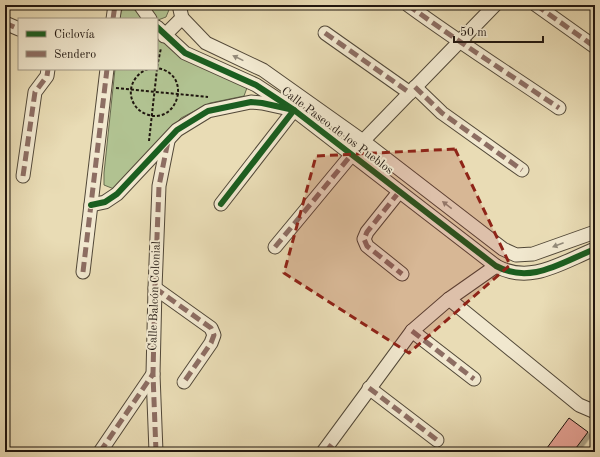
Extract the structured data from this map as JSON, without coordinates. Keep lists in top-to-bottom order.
{
  "streets": {
    "street": ["Calle Paseo de los Pueblos", "Calle Balcón Colonial"]
  },
  "legend": ["Ciclovía", "Sendero"],
  "scale_bar": "50 m"
}
